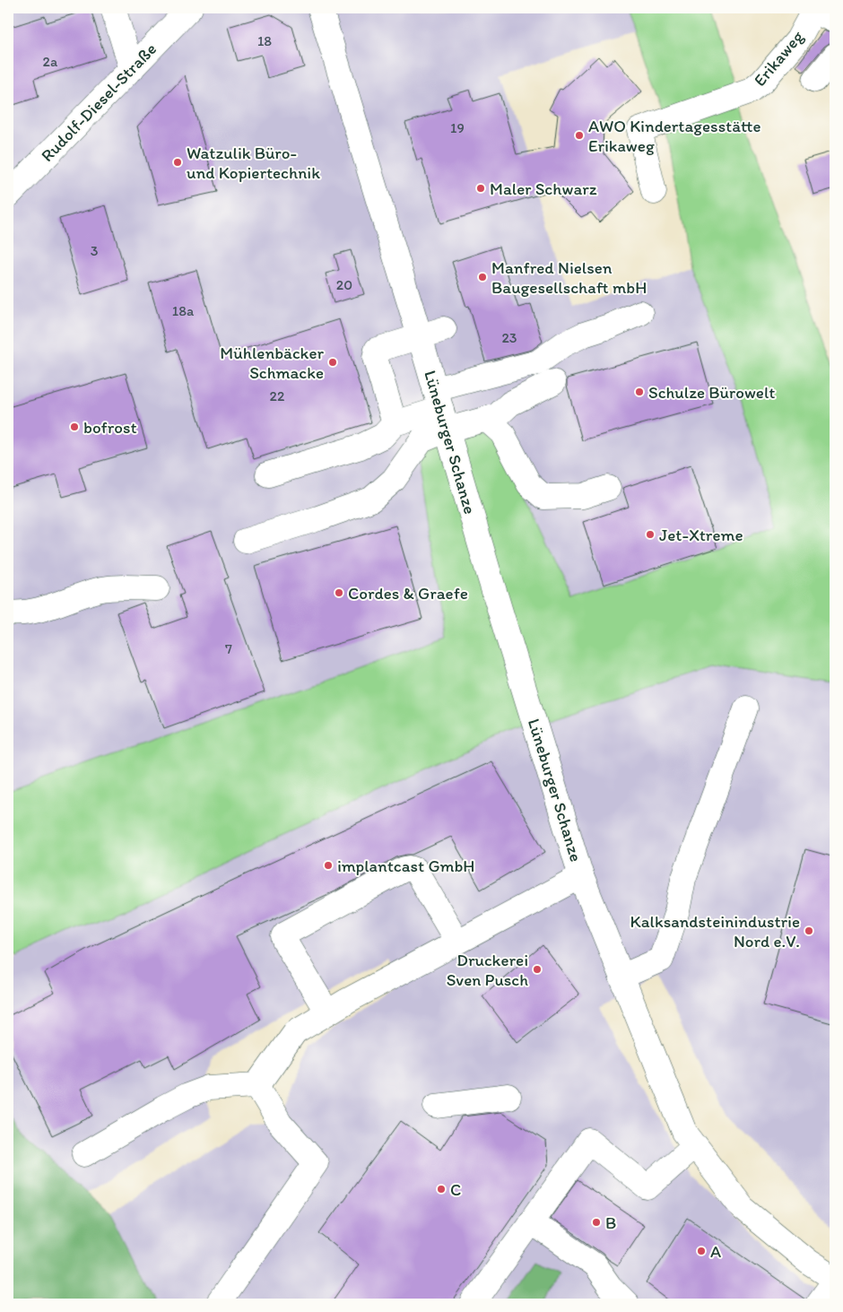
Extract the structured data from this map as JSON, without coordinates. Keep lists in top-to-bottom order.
{
  "streets": {
    "street": ["Erikaweg", "Rudolf-Diesel-Straße", "Lüneburger Schanze"]
  },
  "places": [
    "AWO Kindertagesstätte Erikaweg",
    "Watzulik Büro- und Kopiertechnik",
    "Maler Schwarz",
    "Manfred Nielsen Baugesellschaft mbH",
    "Mühlenbäcker Schmacke",
    "Schulze Bürowelt",
    "bofrost",
    "Jet-Xtreme",
    "Cordes & Graefe",
    "implantcast GmbH",
    "Kalksandsteinindustrie Nord e.V.",
    "Druckerei Sven Pusch",
    "C",
    "B",
    "A"
  ],
  "house_numbers": [
    "18",
    "2a",
    "19",
    "3",
    "20",
    "18a",
    "23",
    "22",
    "7"
  ]
}
